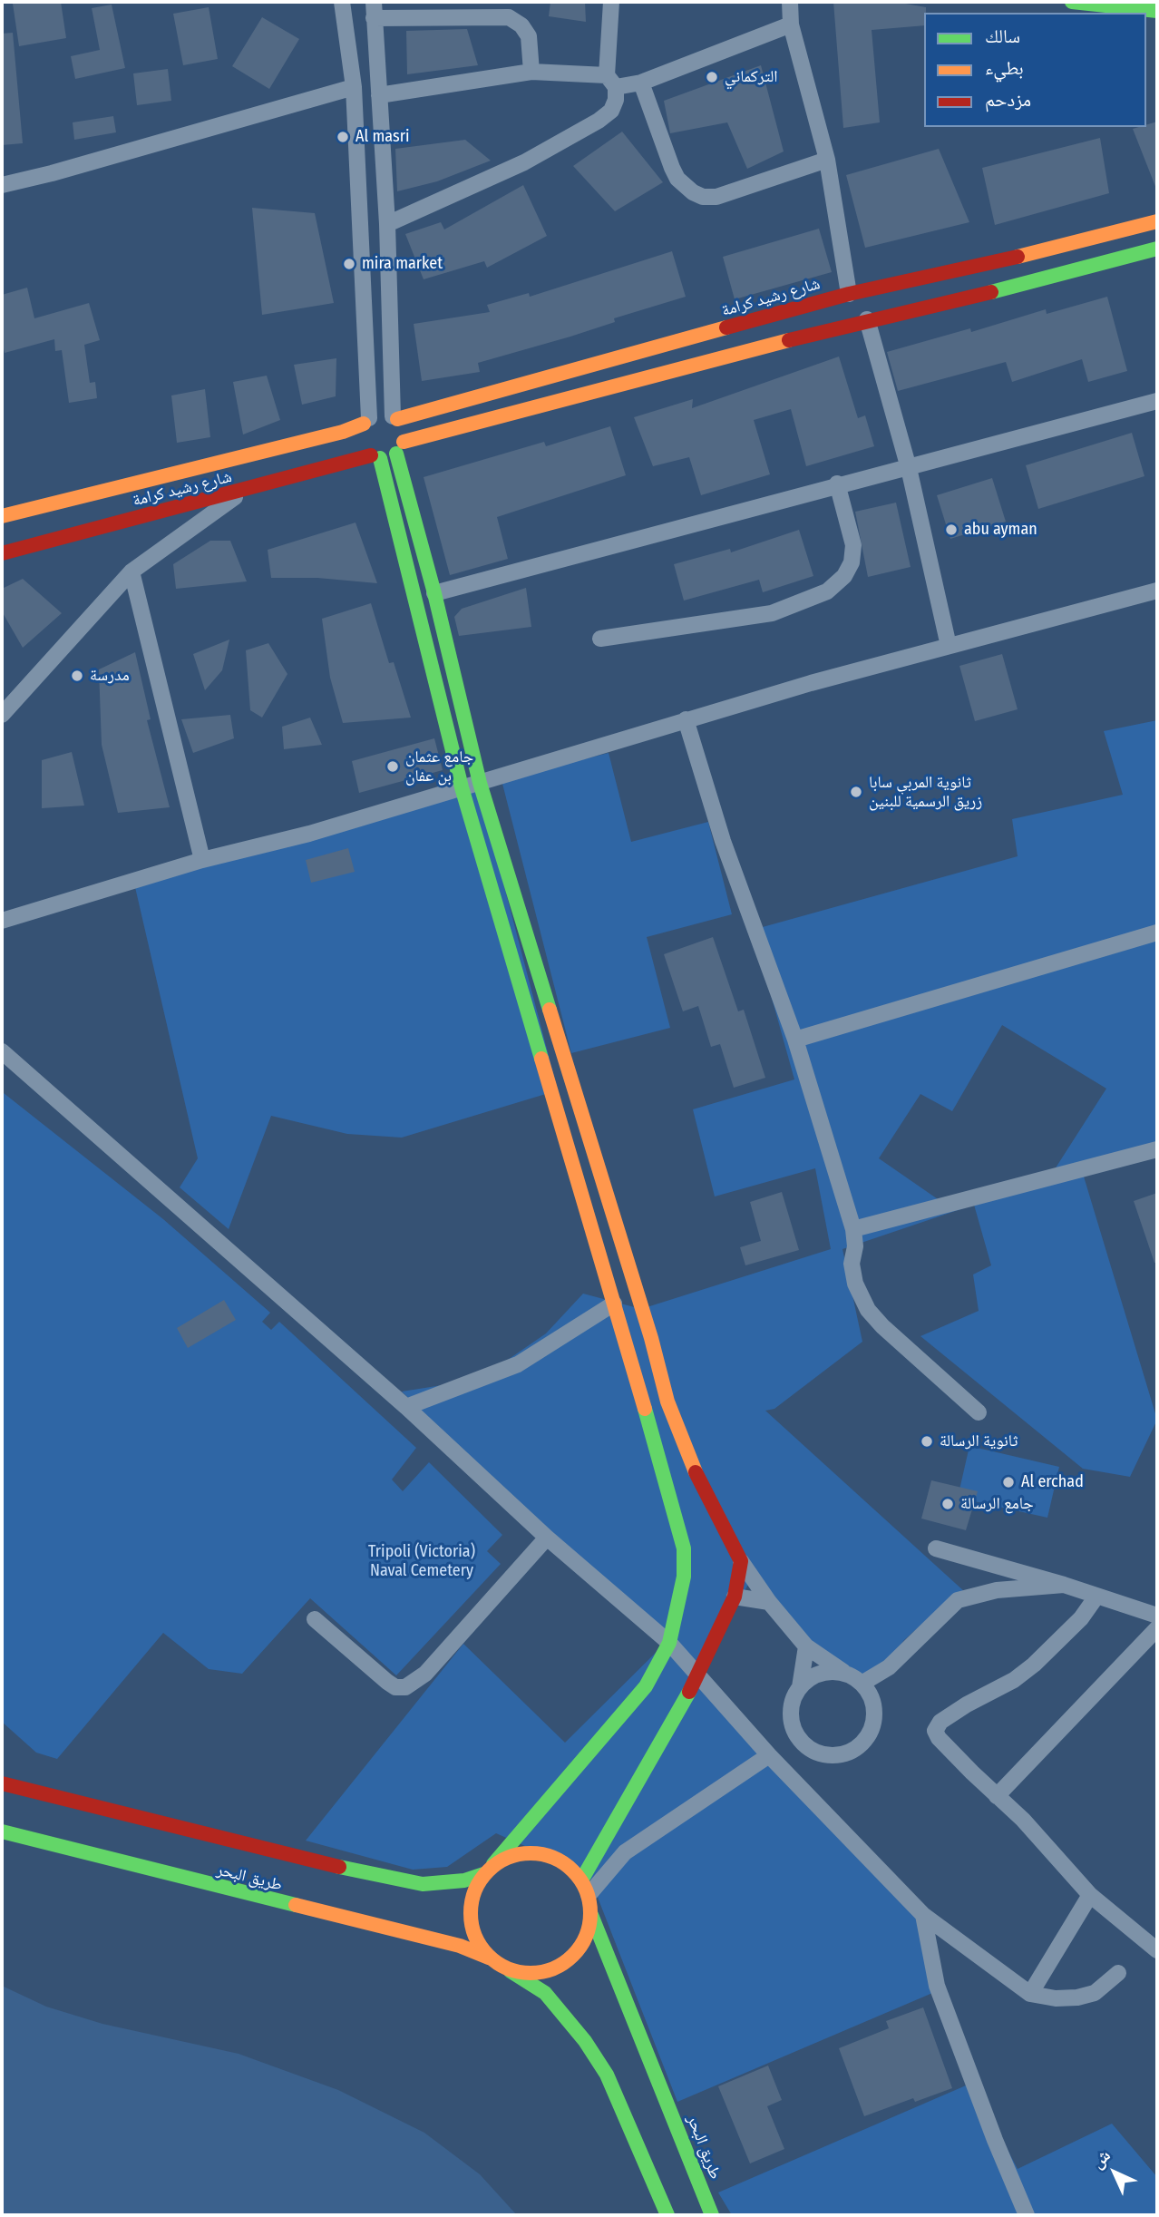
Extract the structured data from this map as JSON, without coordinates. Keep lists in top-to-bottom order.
{
  "streets": {
    "main road": ["شارع رشيد كرامة", "طريق البحر"]
  },
  "parks": ["Tripoli (Victoria) Naval Cemetery"],
  "places": [
    "التركماني",
    "Al masri",
    "mira market",
    "abu ayman",
    "مدرسة",
    "جامع عثمان بن عفان",
    "ثانوية المربي سابا زريق الرسمية للبنين",
    "ثانوية الرسالة",
    "Al erchad",
    "جامع الرسالة"
  ],
  "legend": ["سالك", "بطيء", "مزدحم"],
  "north": "top left"
}
